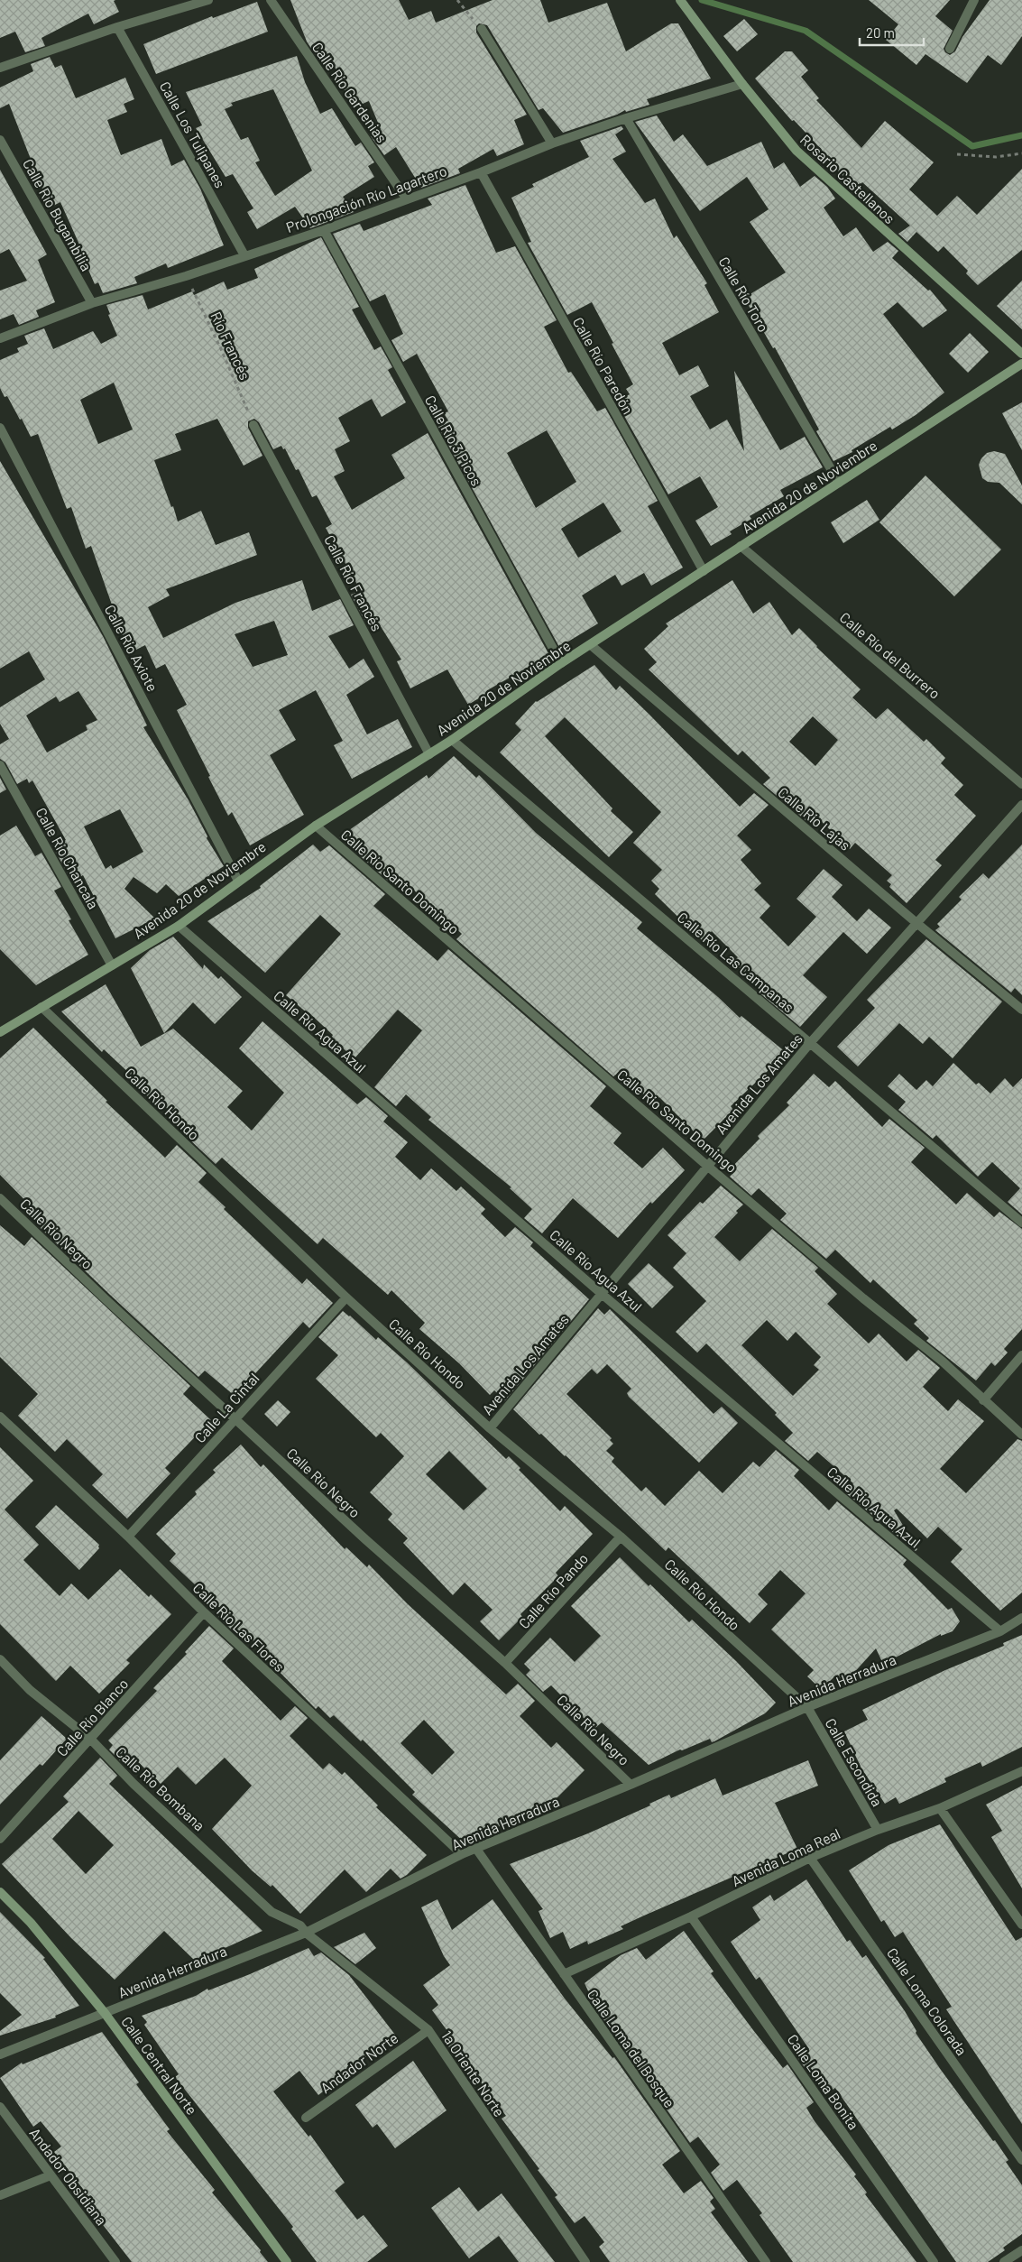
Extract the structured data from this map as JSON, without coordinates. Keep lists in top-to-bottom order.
{
  "streets": {
    "street": [
      "Calle Río Gardenias",
      "Calle Los Tulipanes",
      "Rosario Castellanos",
      "Prolongación Río Lagartero",
      "Calle Río Bugambilia",
      "Calle Río Toro",
      "Calle Río Paredón",
      "Calle Río 3 Picos",
      "Avenida 20 de Noviembre",
      "Calle Río Francés",
      "Calle Río Axiote",
      "Calle Río del Burrero",
      "Calle Río Lajas",
      "Calle Río Chancala",
      "Calle Río Santo Domingo",
      "Calle Río Las Campanas",
      "Calle Río Agua Azul",
      "Avenida Los Amates",
      "Calle Río Hondo",
      "Calle Río Negro",
      "Calle La Cintal",
      "Calle Río Pando",
      "Calle Río Las Flores",
      "Avenida Herradura",
      "Calle Río Blanco",
      "Calle Escondida",
      "Calle Río Bombana",
      "Avenida Loma Real",
      "Calle Loma Colorada",
      "Calle Loma del Bosque",
      "Andador Norte",
      "Calle Central Norte",
      "1a Oriente Norte",
      "Calle Loma Bonita",
      "Andador Obsidiana"
    ],
    "path": ["Río Francés"]
  },
  "crossings": [
    ["Calle Río Gardenias", "Prolongación Río Lagartero"],
    ["Calle Los Tulipanes", "Prolongación Río Lagartero"],
    ["Rosario Castellanos", "Prolongación Río Lagartero"],
    ["Prolongación Río Lagartero", "Calle Río Bugambilia"],
    ["Prolongación Río Lagartero", "Calle Río Toro"],
    ["Prolongación Río Lagartero", "Río Francés"],
    ["Prolongación Río Lagartero", "Calle Río Paredón"],
    ["Prolongación Río Lagartero", "Calle Río 3 Picos"],
    ["Calle Río Toro", "Avenida 20 de Noviembre"],
    ["Río Francés", "Calle Río Francés"],
    ["Calle Río Paredón", "Avenida 20 de Noviembre"],
    ["Calle Río 3 Picos", "Avenida 20 de Noviembre"],
    ["Avenida 20 de Noviembre", "Calle Río Francés"],
    ["Avenida 20 de Noviembre", "Calle Río Axiote"],
    ["Avenida 20 de Noviembre", "Calle Río del Burrero"],
    ["Avenida 20 de Noviembre", "Calle Río Lajas"],
    ["Avenida 20 de Noviembre", "Calle Río Chancala"],
    ["Avenida 20 de Noviembre", "Calle Río Santo Domingo"],
    ["Avenida 20 de Noviembre", "Calle Río Las Campanas"],
    ["Avenida 20 de Noviembre", "Calle Río Agua Azul"],
    ["Avenida 20 de Noviembre", "Calle Río Hondo"],
    ["Calle Río Lajas", "Avenida Los Amates"],
    ["Calle Río Santo Domingo", "Avenida Los Amates"],
    ["Calle Río Las Campanas", "Avenida Los Amates"],
    ["Calle Río Agua Azul", "Avenida Los Amates"],
    ["Calle Río Agua Azul", "Avenida Herradura"],
    ["Avenida Los Amates", "Calle Río Hondo"],
    ["Calle Río Hondo", "Calle La Cintal"],
    ["Calle Río Hondo", "Calle Río Pando"],
    ["Calle Río Hondo", "Avenida Herradura"],
    ["Calle Río Hondo", "Calle Escondida"],
    ["Calle Río Negro", "Calle La Cintal"],
    ["Calle Río Negro", "Calle Río Pando"],
    ["Calle Río Negro", "Avenida Herradura"],
    ["Calle La Cintal", "Calle Río Las Flores"],
    ["Calle Río Las Flores", "Avenida Herradura"],
    ["Calle Río Las Flores", "Calle Río Blanco"],
    ["Avenida Herradura", "Calle Escondida"],
    ["Avenida Herradura", "Calle Río Bombana"],
    ["Avenida Herradura", "Calle Loma del Bosque"],
    ["Avenida Herradura", "Calle Central Norte"],
    ["Avenida Herradura", "1a Oriente Norte"],
    ["Calle Río Blanco", "Calle Río Bombana"],
    ["Calle Escondida", "Avenida Loma Real"],
    ["Calle Río Bombana", "1a Oriente Norte"],
    ["Avenida Loma Real", "Calle Loma Colorada"],
    ["Avenida Loma Real", "Calle Loma del Bosque"],
    ["Avenida Loma Real", "Calle Loma Bonita"],
    ["Andador Norte", "1a Oriente Norte"]
  ],
  "scale_bar": "20 m"
}
